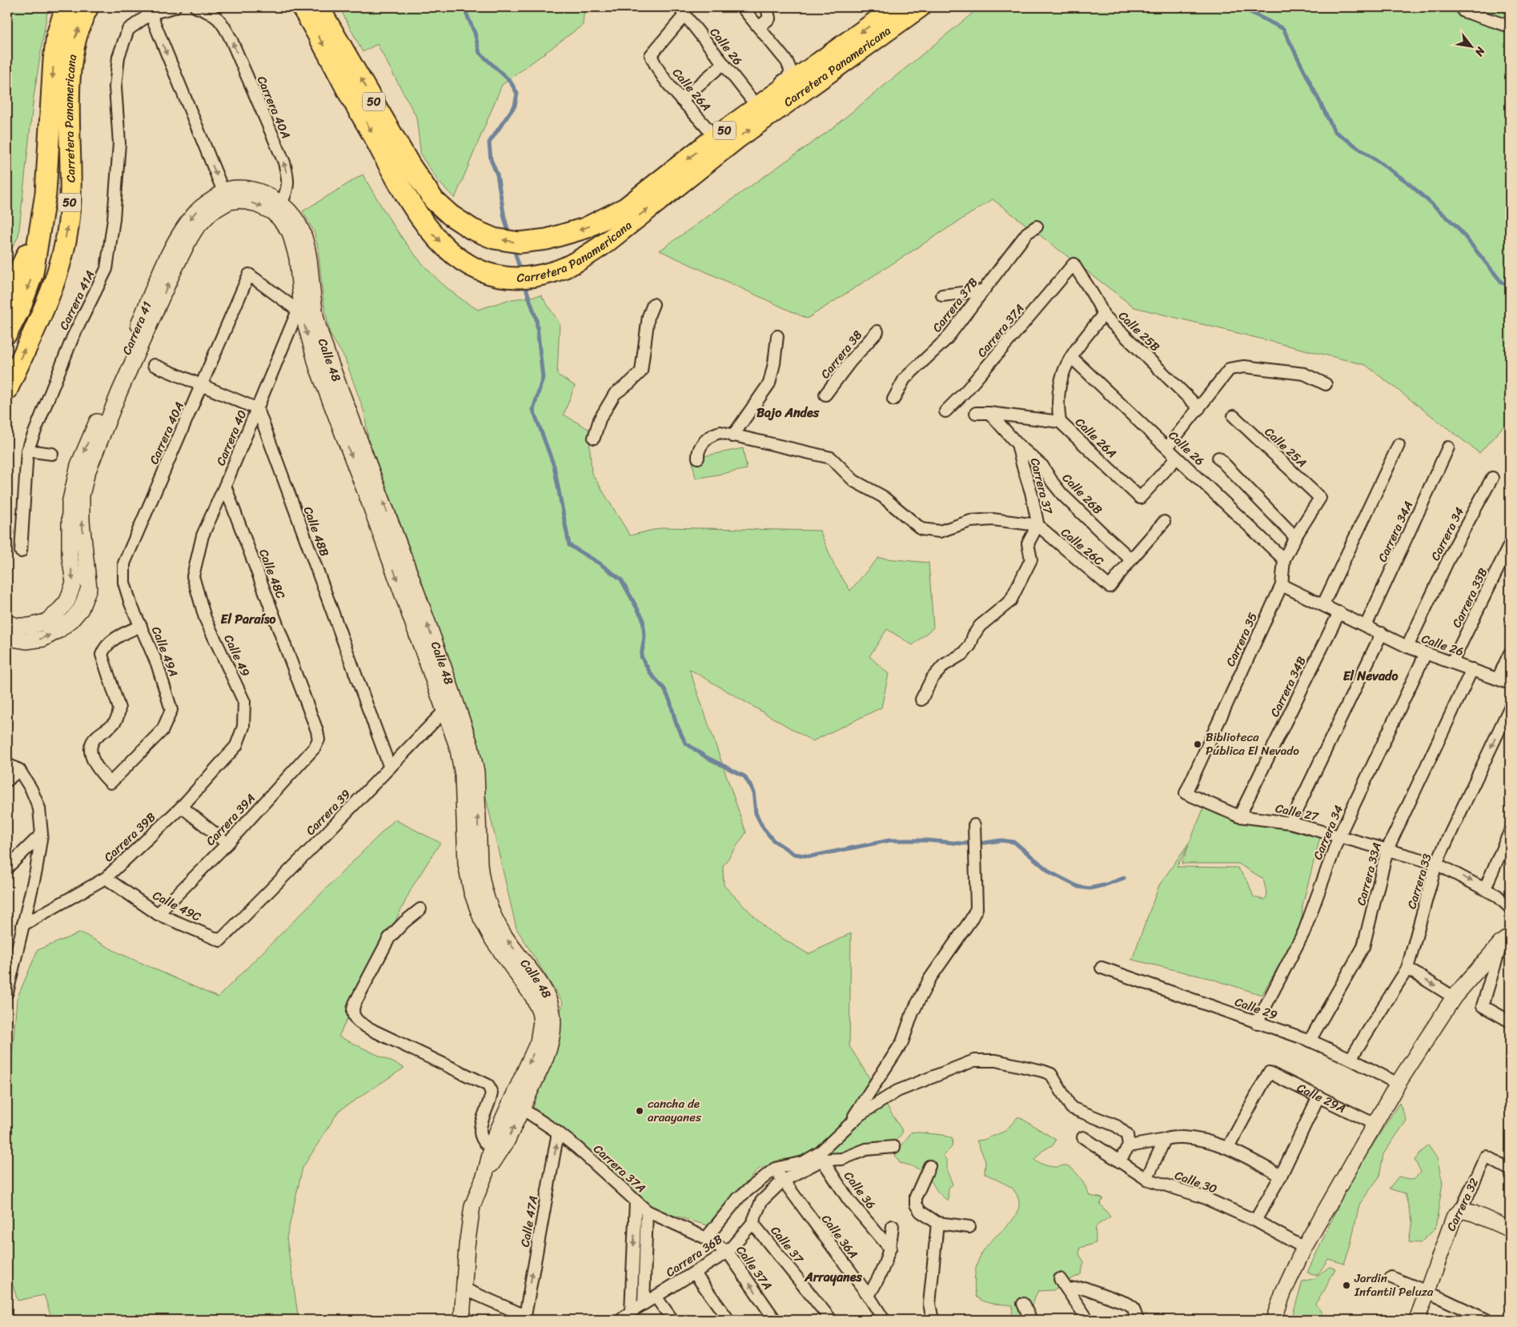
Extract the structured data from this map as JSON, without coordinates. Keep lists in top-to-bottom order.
{
  "streets": {
    "highway": ["Carretera Panamericana", "50"],
    "main road": ["Carrera 41", "Calle 48", "Carrera 32"],
    "street": [
      "Calle 26",
      "Calle 26A",
      "Carrera 40A",
      "Carrera 41A",
      "Carrera 37B",
      "Carrera 37A",
      "Calle 25B",
      "Carrera 38",
      "Carrera 40",
      "Calle 25A",
      "Carrera 37",
      "Calle 26B",
      "Calle 48B",
      "Carrera 34A",
      "Carrera 34",
      "Calle 26C",
      "Calle 48C",
      "Carrera 33B",
      "Carrera 35",
      "Calle 49A",
      "Calle 49",
      "Carrera 34B",
      "Carrera 39",
      "Calle 27",
      "Carrera 39A",
      "Carrera 39B",
      "Carrera 33A",
      "Carrera 33",
      "Calle 49C",
      "Calle 29",
      "Calle 29A",
      "Calle 30",
      "Calle 36",
      "Calle 47A",
      "Calle 36A",
      "Calle 37",
      "Carrera 36B",
      "Calle 37A"
    ]
  },
  "crossings": [
    ["Calle 26", "Calle 26A"],
    ["Calle 26", "Carrera 34A"],
    ["Calle 26", "Carrera 34"],
    ["Calle 26", "Carrera 33B"],
    ["Calle 26", "Carrera 35"],
    ["Calle 26", "Carrera 34B"],
    ["Calle 26", "Carrera 33A"],
    ["Carretera Panamericana", "Calle 26A"],
    ["Carrera 40A", "Calle 48"],
    ["Carrera 40A", "Carrera 40"],
    ["Carrera 40A", "Calle 49A"],
    ["Carrera 41", "Calle 48"],
    ["Carrera 37A", "Calle 25B"],
    ["Carrera 37A", "Calle 48"],
    ["Carrera 37A", "Calle 47A"],
    ["Carrera 37A", "Calle 37A"],
    ["Calle 48", "Carrera 40"],
    ["Calle 48", "Carrera 39"],
    ["Calle 48", "Calle 47A"],
    ["Carrera 40", "Calle 48B"],
    ["Carrera 40", "Calle 48C"],
    ["Carrera 40", "Calle 49"],
    ["Calle 25A", "Carrera 35"],
    ["Carrera 37", "Calle 26B"],
    ["Carrera 37", "Calle 26C"],
    ["Calle 26B", "Calle 26C"],
    ["Calle 48B", "Carrera 39"],
    ["Carrera 34", "Calle 27"],
    ["Carrera 34", "Calle 29"],
    ["Calle 48C", "Carrera 39A"],
    ["Carrera 35", "Calle 27"],
    ["Calle 49", "Carrera 39B"],
    ["Carrera 34B", "Calle 27"],
    ["Carrera 39", "Calle 49C"],
    ["Calle 27", "Carrera 33A"],
    ["Calle 27", "Carrera 33"],
    ["Carrera 39A", "Calle 49C"],
    ["Carrera 39B", "Calle 49C"],
    ["Carrera 33A", "Calle 29"],
    ["Carrera 33", "Calle 29"],
    ["Calle 36", "Carrera 36B"],
    ["Calle 36A", "Carrera 36B"],
    ["Calle 37", "Carrera 36B"],
    ["Carrera 36B", "Calle 37A"]
  ],
  "districts": [
    "Bajo Andes",
    "El Paraíso",
    "El Nevado",
    "Arrayanes"
  ],
  "places": ["Biblioteca Pública El Nevado", "cancha de araayanes", "Jardin Infantil Peluza"],
  "north": "bottom right"
}
